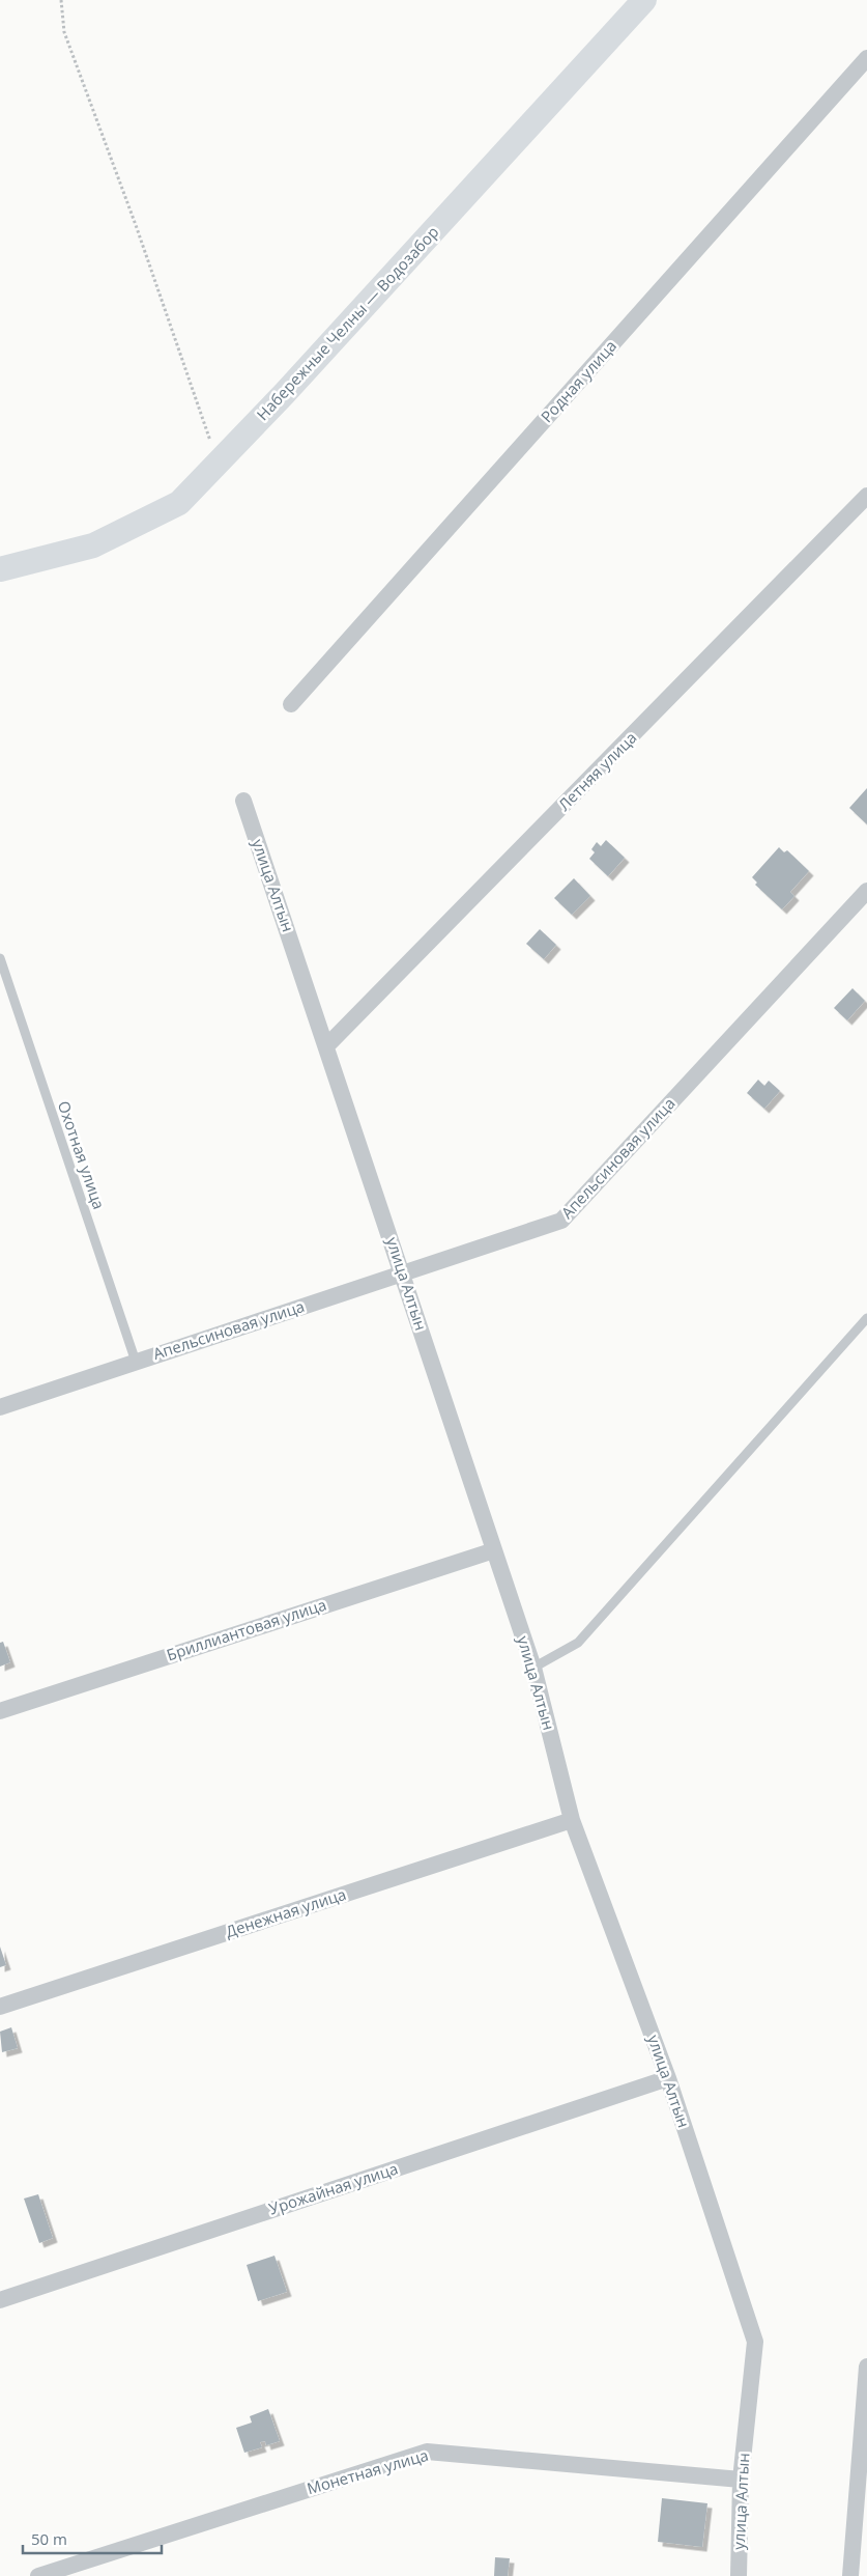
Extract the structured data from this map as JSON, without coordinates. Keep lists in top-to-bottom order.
{
  "streets": {
    "main road": ["Набережные Челны — Водозабор"],
    "street": [
      "Родная улица",
      "Летняя улица",
      "улица Алтын",
      "Апельсиновая улица",
      "Бриллиантовая улица",
      "Денежная улица",
      "Урожайная улица",
      "Монетная улица"
    ],
    "lane": ["Охотная улица"]
  },
  "crossings": [
    ["Летняя улица", "улица Алтын"],
    ["улица Алтын", "Апельсиновая улица"],
    ["улица Алтын", "Бриллиантовая улица"],
    ["улица Алтын", "Денежная улица"],
    ["улица Алтын", "Урожайная улица"],
    ["улица Алтын", "Монетная улица"],
    ["Охотная улица", "Апельсиновая улица"]
  ],
  "scale_bar": "50 m"
}
